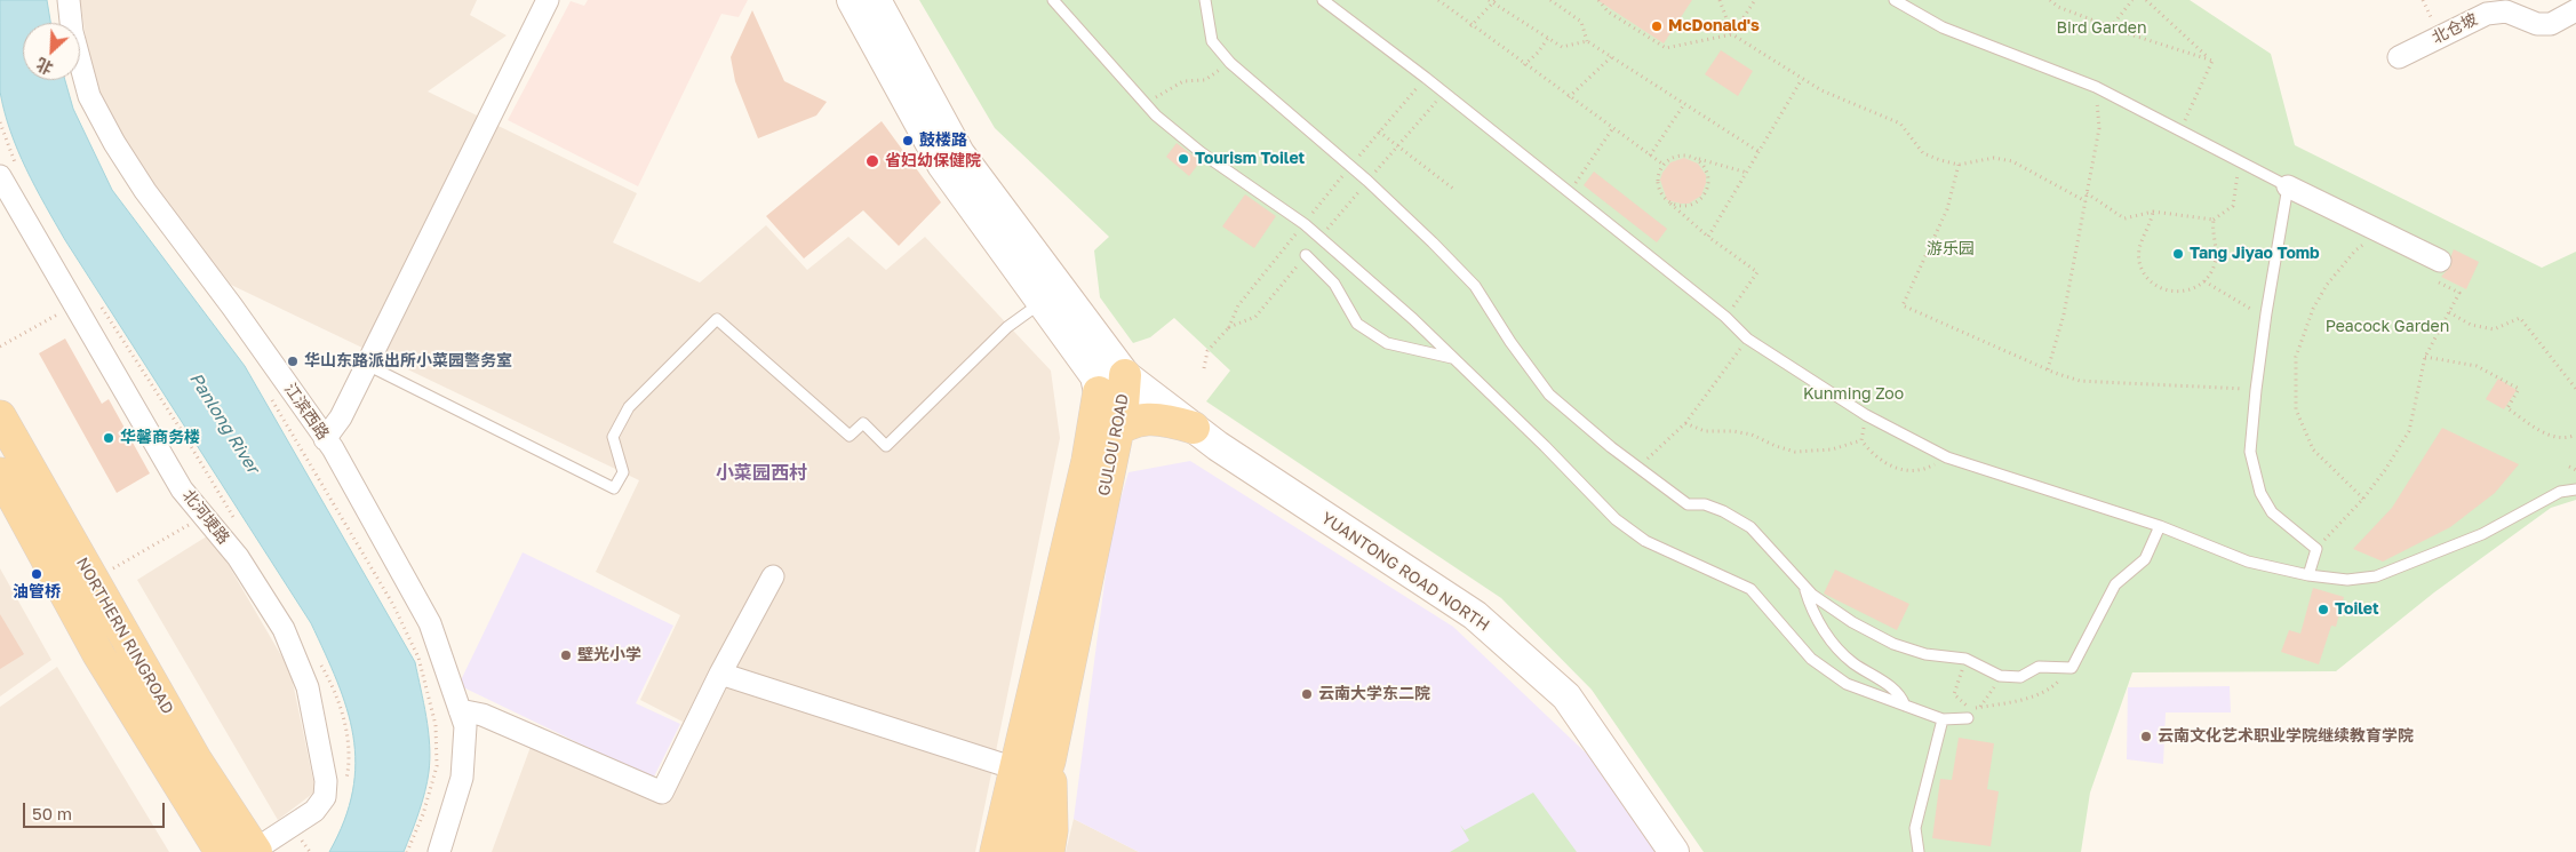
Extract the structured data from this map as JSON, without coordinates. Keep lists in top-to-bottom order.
{
  "streets": {
    "main road": ["GULOU ROAD", "YUANTONG ROAD NORTH", "NORTHERN RINGROAD"],
    "street": ["北仓坡", "江滨西路", "北河埂路"]
  },
  "crossings": [
    ["GULOU ROAD", "YUANTONG ROAD NORTH"],
    ["北河埂路", "NORTHERN RINGROAD"]
  ],
  "districts": ["小菜园西村"],
  "water": ["Panlong River"],
  "parks": [
    "Bird Garden",
    "游乐园",
    "Peacock Garden",
    "Kunming Zoo"
  ],
  "places": [
    "McDonald's",
    "鼓楼路",
    "Tourism Toilet",
    "省妇幼保健院",
    "Tang Jiyao Tomb",
    "华山东路派出所小菜园警务室",
    "华馨商务楼",
    "油管桥",
    "Toilet",
    "壁光小学",
    "云南大学东二院",
    "云南文化艺术职业学院继续教育学院"
  ],
  "scale_bar": "50 m",
  "north": "bottom left"
}
